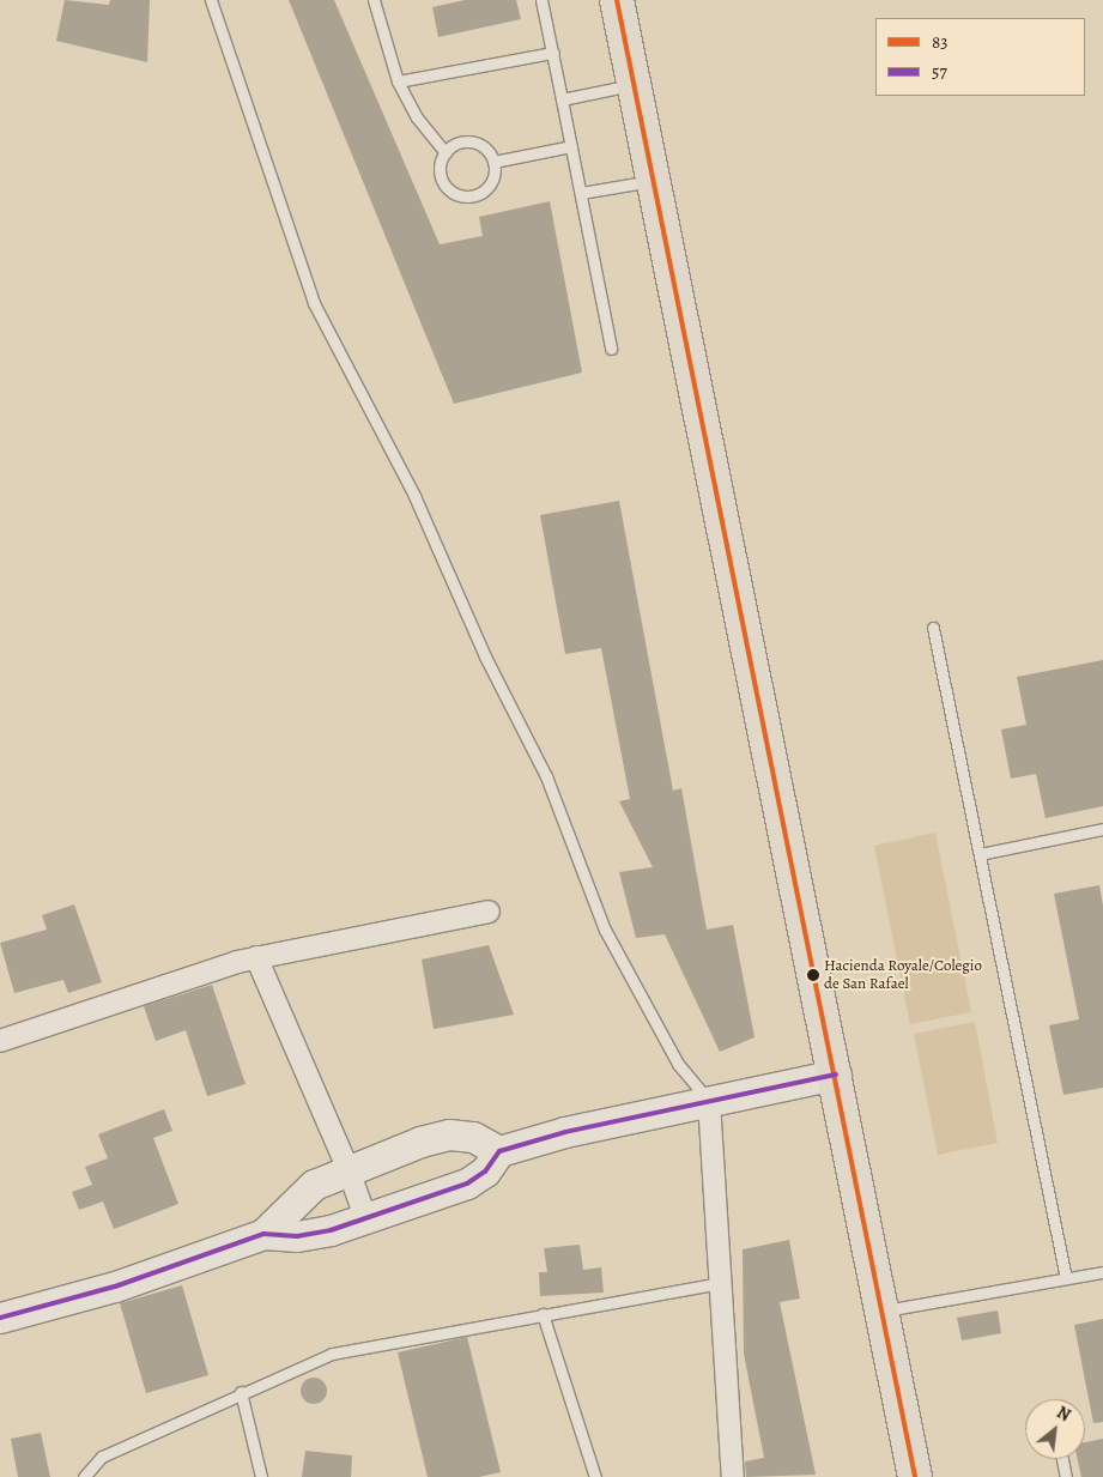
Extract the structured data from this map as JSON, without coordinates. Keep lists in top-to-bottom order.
{
  "places": ["Hacienda Royale/Colegio de San Rafael"],
  "lines": ["transit line 83", "transit line 57"],
  "legend": ["83", "57"],
  "north": "top right"
}
